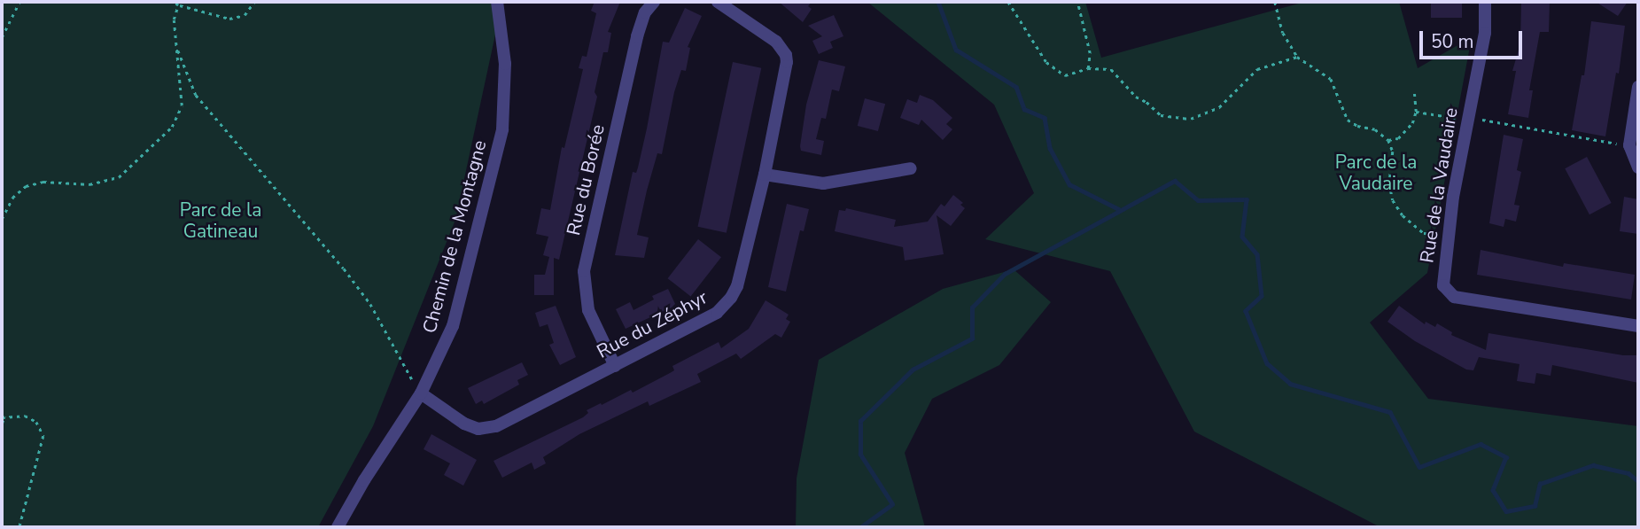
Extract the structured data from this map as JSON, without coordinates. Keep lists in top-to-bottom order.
{
  "streets": {
    "street": [
      "Rue du Borée",
      "Rue de la Vaudaire",
      "Chemin de la Montagne",
      "Rue du Zéphyr"
    ]
  },
  "crossings": [
    ["Rue du Borée", "Rue du Zéphyr"],
    ["Chemin de la Montagne", "Rue du Zéphyr"]
  ],
  "parks": ["Parc de la Vaudaire", "Parc de la Gatineau"],
  "scale_bar": "50 m"
}
